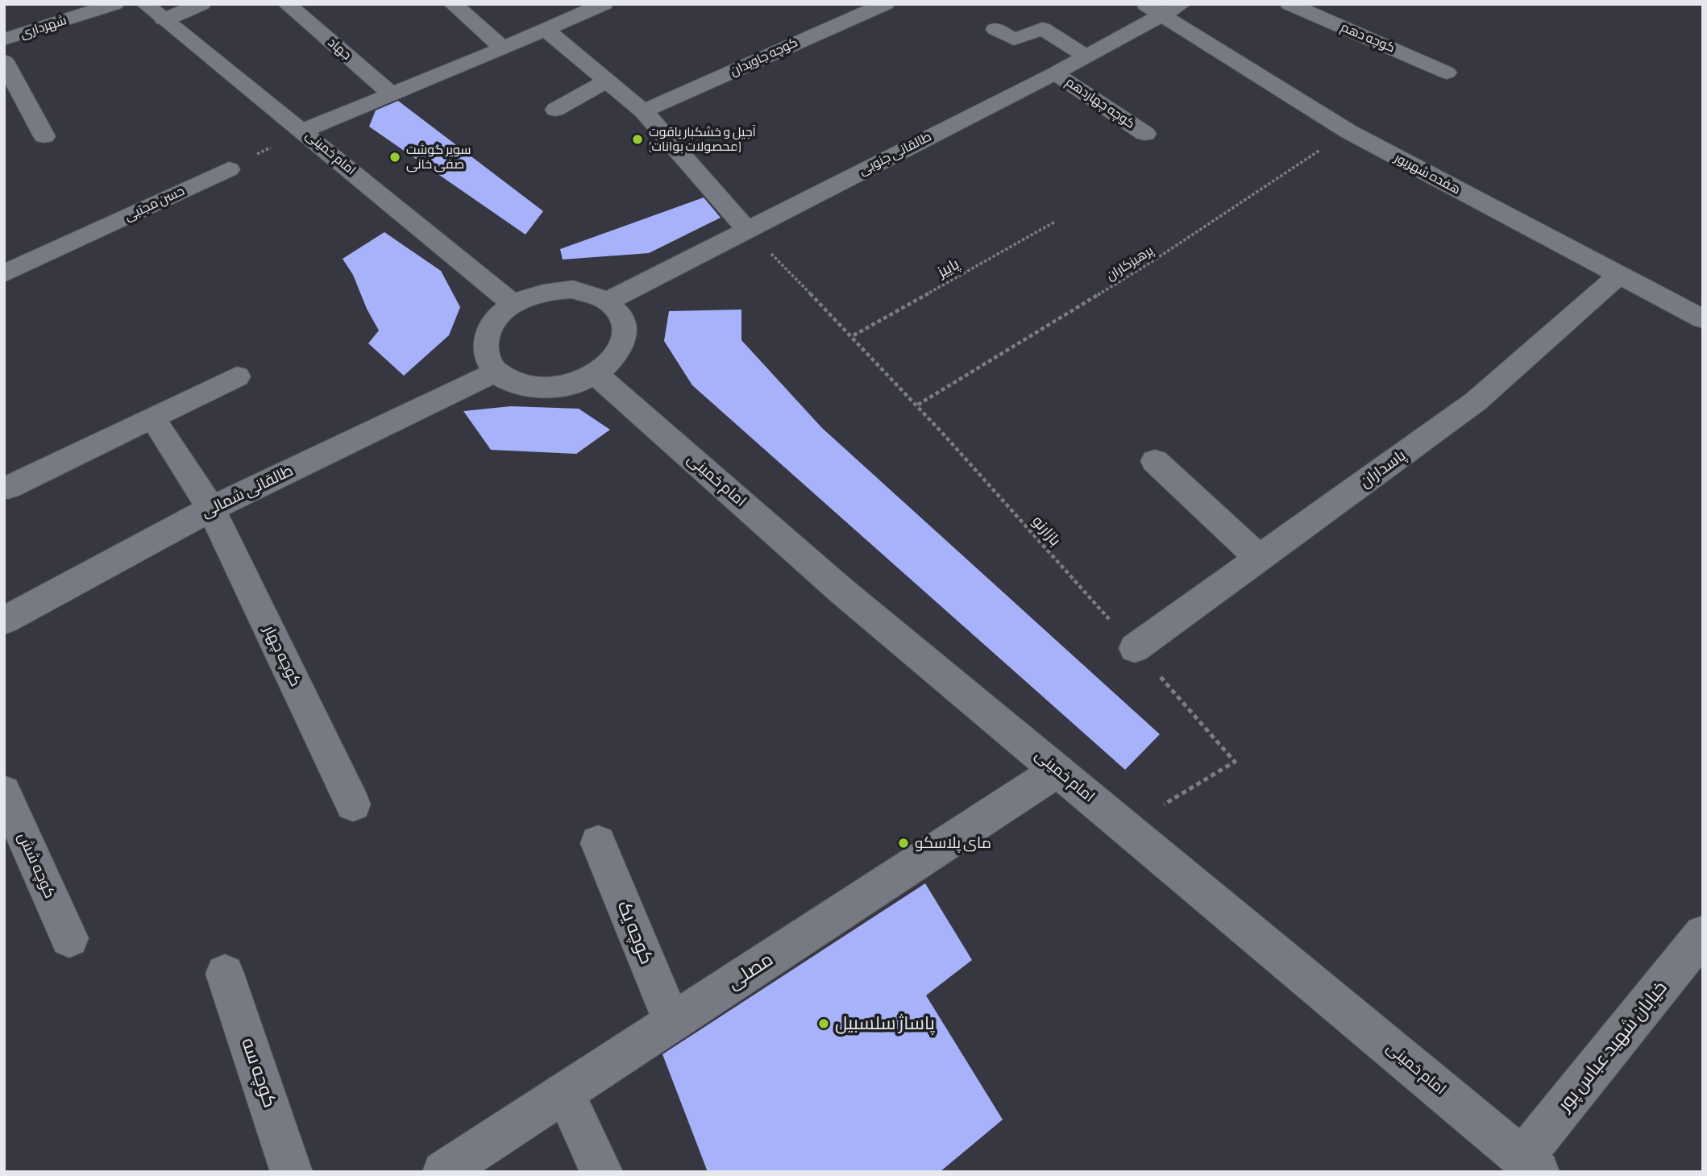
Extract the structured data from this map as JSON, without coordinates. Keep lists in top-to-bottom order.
{
  "streets": {
    "street": [
      "شهرداری",
      "کوچه دهم",
      "جهاد",
      "کوچه جاویدان",
      "کوچه چهاردهم",
      "امام خمینی",
      "طالقانی جنوبی",
      "هفده شهریور",
      "حسن مجتبی",
      "پاسداران",
      "طالقانی شمالی",
      "کوچه چهار",
      "کوچه شش",
      "کوچه یک",
      "مصلی",
      "خیابان شهید عباس پور",
      "کوچه سه"
    ],
    "path": ["پرهیزکاران", "پاییز", "بازارنو"]
  },
  "crossings": [
    ["کوچه چهاردهم", "طالقانی جنوبی"],
    ["امام خمینی", "طالقانی جنوبی"],
    ["امام خمینی", "طالقانی شمالی"],
    ["امام خمینی", "بازارنو"],
    ["امام خمینی", "مصلی"],
    ["امام خمینی", "خیابان شهید عباس پور"],
    ["طالقانی جنوبی", "هفده شهریور"],
    ["طالقانی جنوبی", "طالقانی شمالی"],
    ["طالقانی جنوبی", "بازارنو"],
    ["هفده شهریور", "پرهیزکاران"],
    ["هفده شهریور", "پاسداران"],
    ["پرهیزکاران", "بازارنو"],
    ["پاییز", "بازارنو"],
    ["پاسداران", "بازارنو"],
    ["طالقانی شمالی", "کوچه چهار"],
    ["کوچه یک", "مصلی"]
  ],
  "places": [
    "آجیل و خشکبار یاقوت (محصولات بوانات)",
    "سوپر گوشت صفی خانی",
    "مای پلاسکو",
    "پاساژ سلسبیل"
  ]
}
